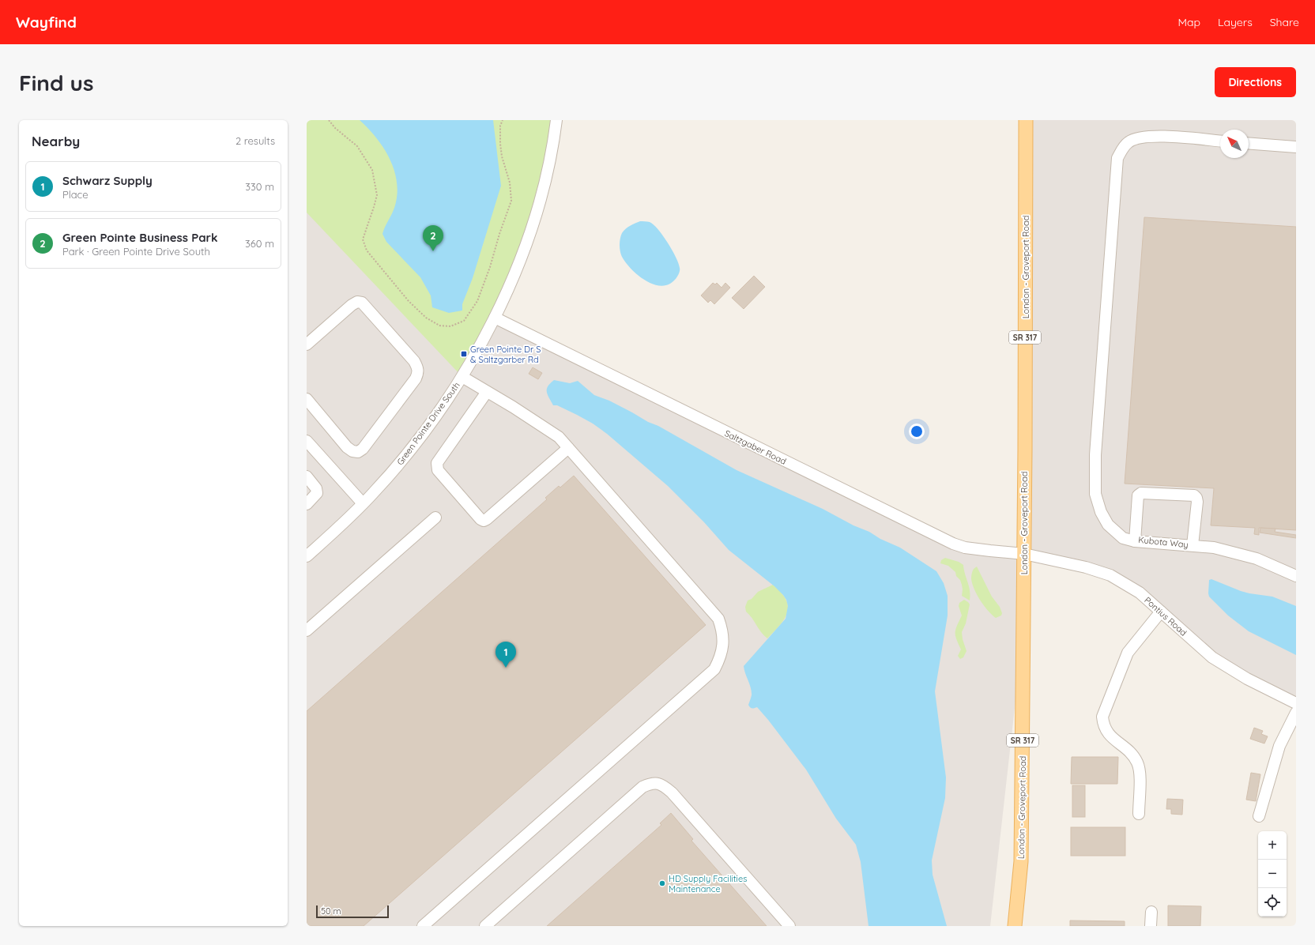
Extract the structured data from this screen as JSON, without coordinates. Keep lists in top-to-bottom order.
{
  "streets": {
    "main road": ["London - Groveport Road", "SR 317"],
    "street": [
      "Green Pointe Drive South",
      "Saltzgaber Road",
      "Kubota Way",
      "Pontius Road"
    ]
  },
  "crossings": [
    ["London - Groveport Road", "Saltzgaber Road"],
    ["London - Groveport Road", "Pontius Road"],
    ["Green Pointe Drive South", "Saltzgaber Road"],
    ["Saltzgaber Road", "Pontius Road"]
  ],
  "places": {
    "transit": ["Green Pointe Dr S & Saltzgarber Rd"],
    "other": ["HD Supply Facilities Maintenance"]
  },
  "scale_bar": "50 m",
  "north": "top left",
  "page": {
    "header": "Wayfind",
    "nav": ["Map", "Layers", "Share"],
    "buttons": "Directions",
    "title": "Find us",
    "heading": ["Nearby", "2 results"],
    "list": [
      {
        "mark": "1",
        "name": "Schwarz Supply",
        "note": "Place",
        "value": "330 m"
      },
      {
        "mark": "2",
        "name": "Green Pointe Business Park",
        "note": "Park · Green Pointe Drive South",
        "value": "360 m"
      }
    ],
    "pins": ["2", "1"],
    "map_buttons": ["+", "−"],
    "scale": "50 m"
  }
}
